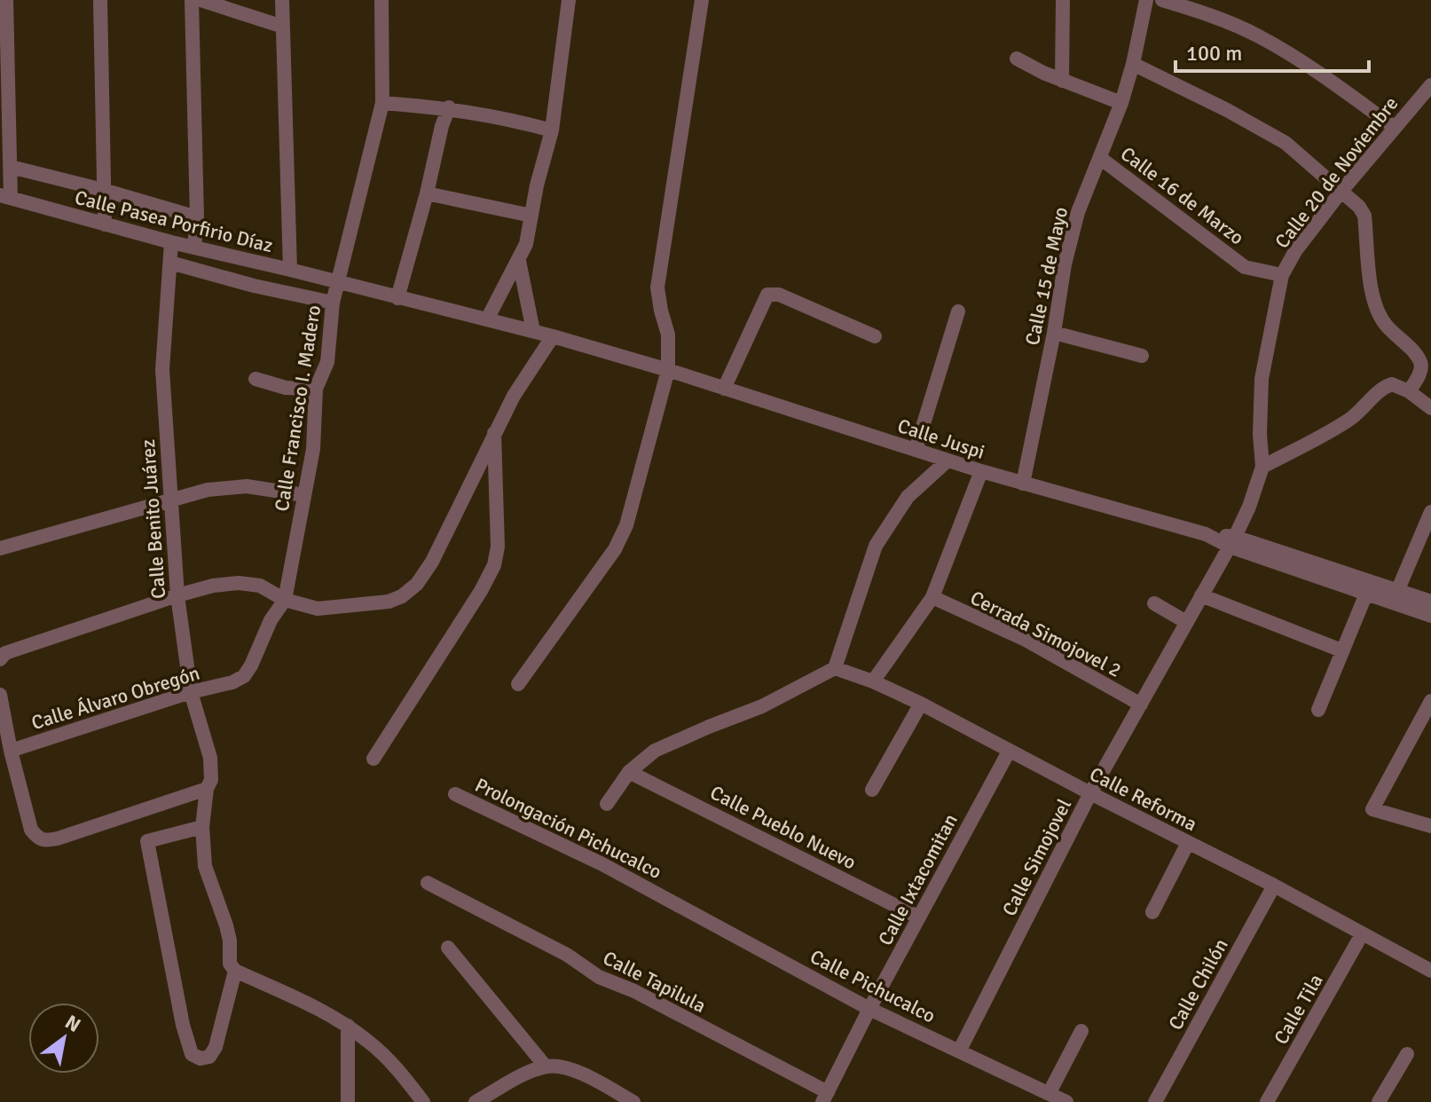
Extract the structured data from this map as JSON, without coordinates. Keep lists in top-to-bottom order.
{
  "streets": {
    "street": [
      "Calle 20 de Noviembre",
      "Calle 16 de Marzo",
      "Calle Pasea Porfirio Díaz",
      "Calle 15 de Mayo",
      "Calle Francisco I. Madero",
      "Calle Juspi",
      "Calle Benito Juárez",
      "Cerrada Simojovel 2",
      "Calle Álvaro Obregón",
      "Calle Reforma",
      "Calle Pueblo Nuevo",
      "Prolongación Pichucalco",
      "Calle Simojovel",
      "Calle Ixtacomitan",
      "Calle Tapilula",
      "Calle Chilón",
      "Calle Pichucalco",
      "Calle Tila"
    ]
  },
  "crossings": [
    ["Calle 20 de Noviembre", "Calle 16 de Marzo"],
    ["Calle 20 de Noviembre", "Calle Juspi"],
    ["Calle 20 de Noviembre", "Calle Simojovel"],
    ["Calle 16 de Marzo", "Calle 15 de Mayo"],
    ["Calle Pasea Porfirio Díaz", "Calle Francisco I. Madero"],
    ["Calle Pasea Porfirio Díaz", "Calle Juspi"],
    ["Calle Pasea Porfirio Díaz", "Calle Benito Juárez"],
    ["Calle 15 de Mayo", "Calle Juspi"],
    ["Calle Francisco I. Madero", "Calle Álvaro Obregón"],
    ["Calle Juspi", "Calle Simojovel"],
    ["Calle Benito Juárez", "Calle Álvaro Obregón"],
    ["Cerrada Simojovel 2", "Calle Simojovel"],
    ["Calle Reforma", "Calle Simojovel"],
    ["Calle Reforma", "Calle Ixtacomitan"],
    ["Calle Reforma", "Calle Chilón"],
    ["Calle Reforma", "Calle Tila"],
    ["Calle Pueblo Nuevo", "Calle Ixtacomitan"],
    ["Prolongación Pichucalco", "Calle Pichucalco"],
    ["Calle Simojovel", "Calle Pichucalco"],
    ["Calle Ixtacomitan", "Calle Tapilula"],
    ["Calle Ixtacomitan", "Calle Pichucalco"]
  ],
  "scale_bar": "100 m",
  "north": "top right"
}
